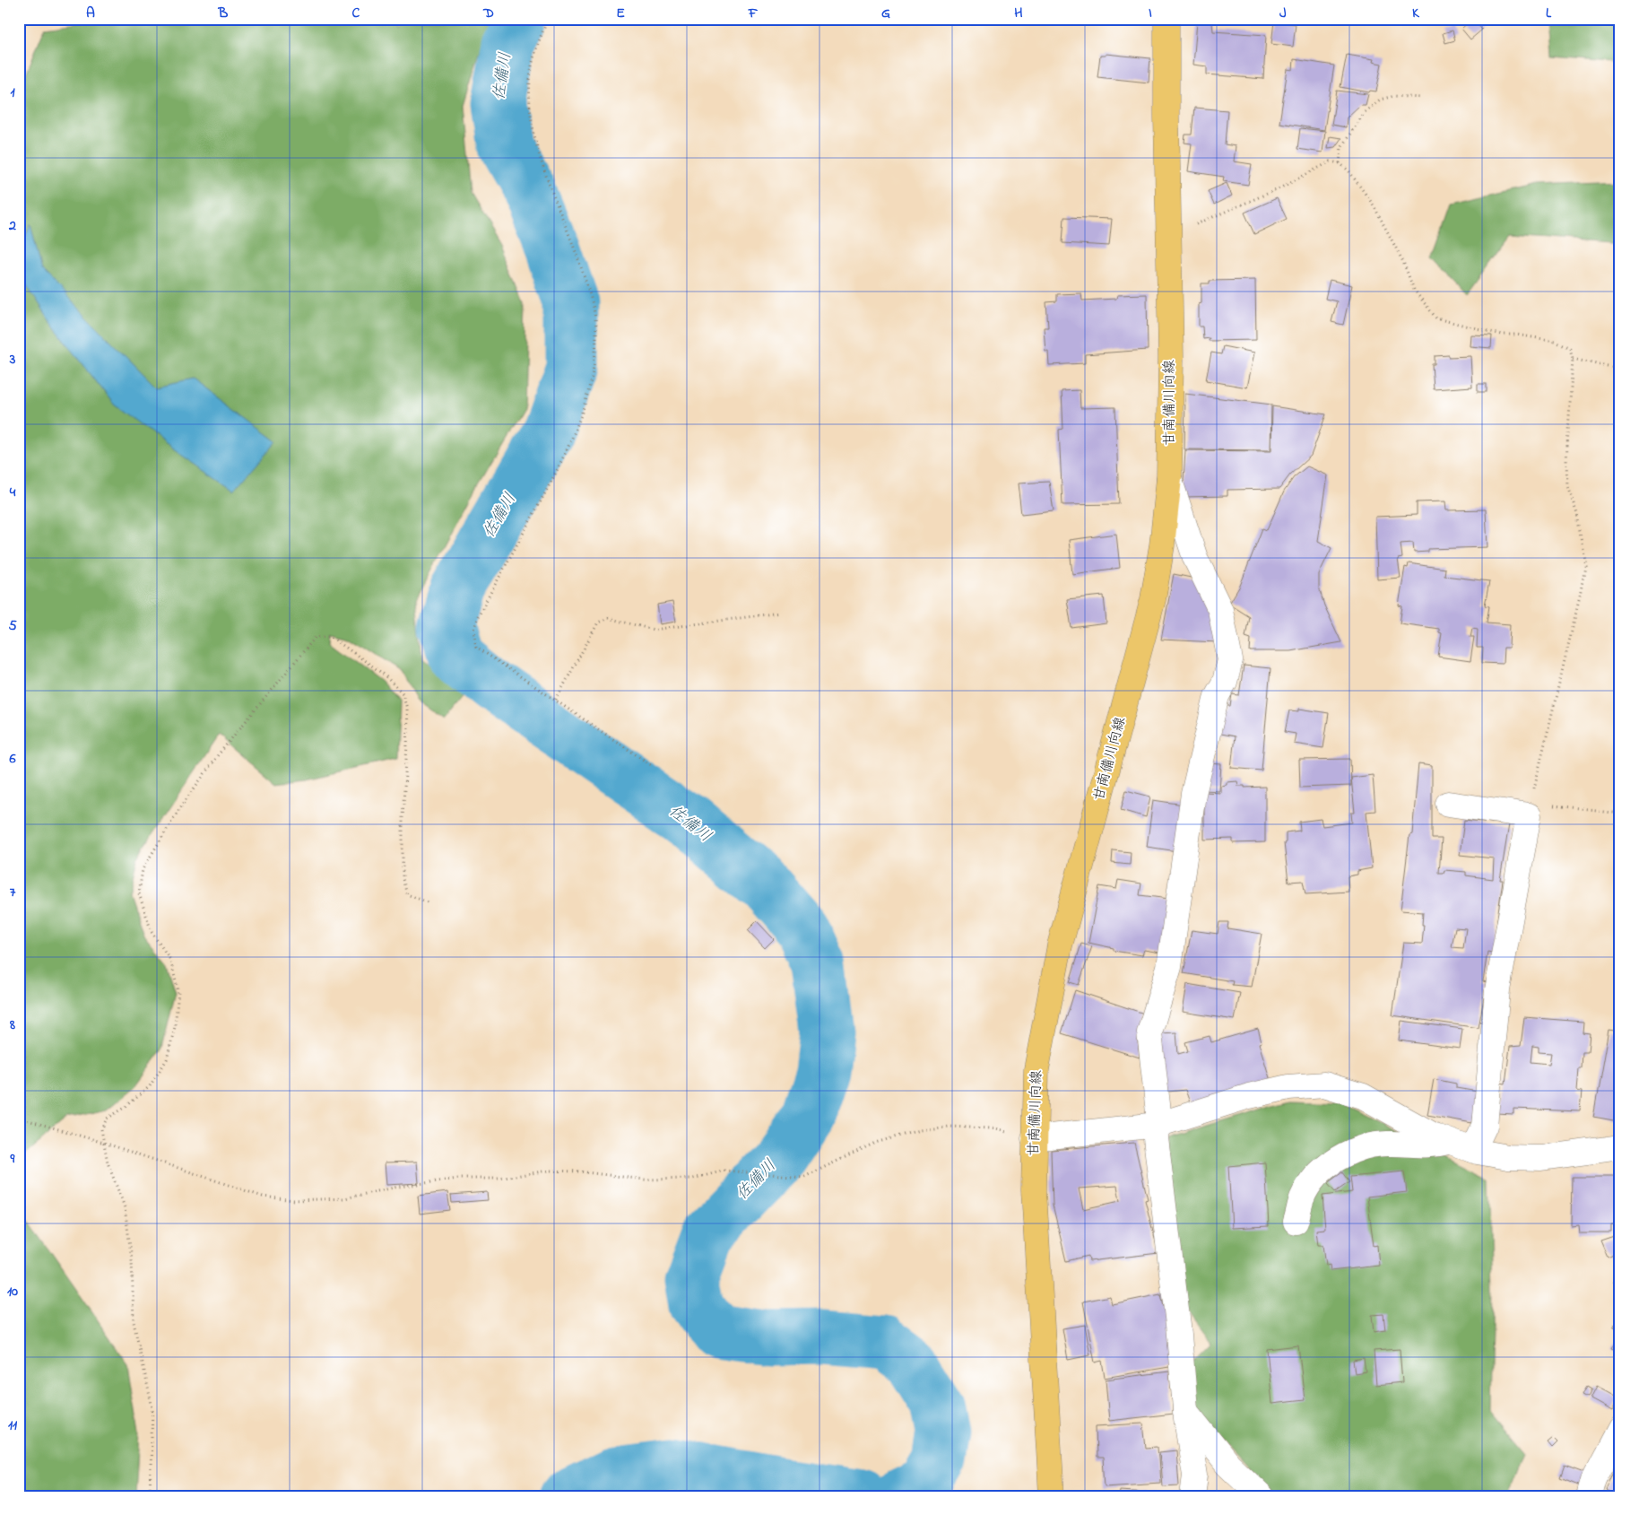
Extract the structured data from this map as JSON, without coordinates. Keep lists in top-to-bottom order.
{
  "streets": {
    "main road": ["甘南備川向線"]
  },
  "water": ["佐備川"],
  "grid": {
    "columns": [
      "A",
      "B",
      "C",
      "D",
      "E",
      "F",
      "G",
      "H",
      "I",
      "J",
      "K",
      "L"
    ],
    "rows": [
      "1",
      "2",
      "3",
      "4",
      "5",
      "6",
      "7",
      "8",
      "9",
      "10",
      "11"
    ]
  }
}
